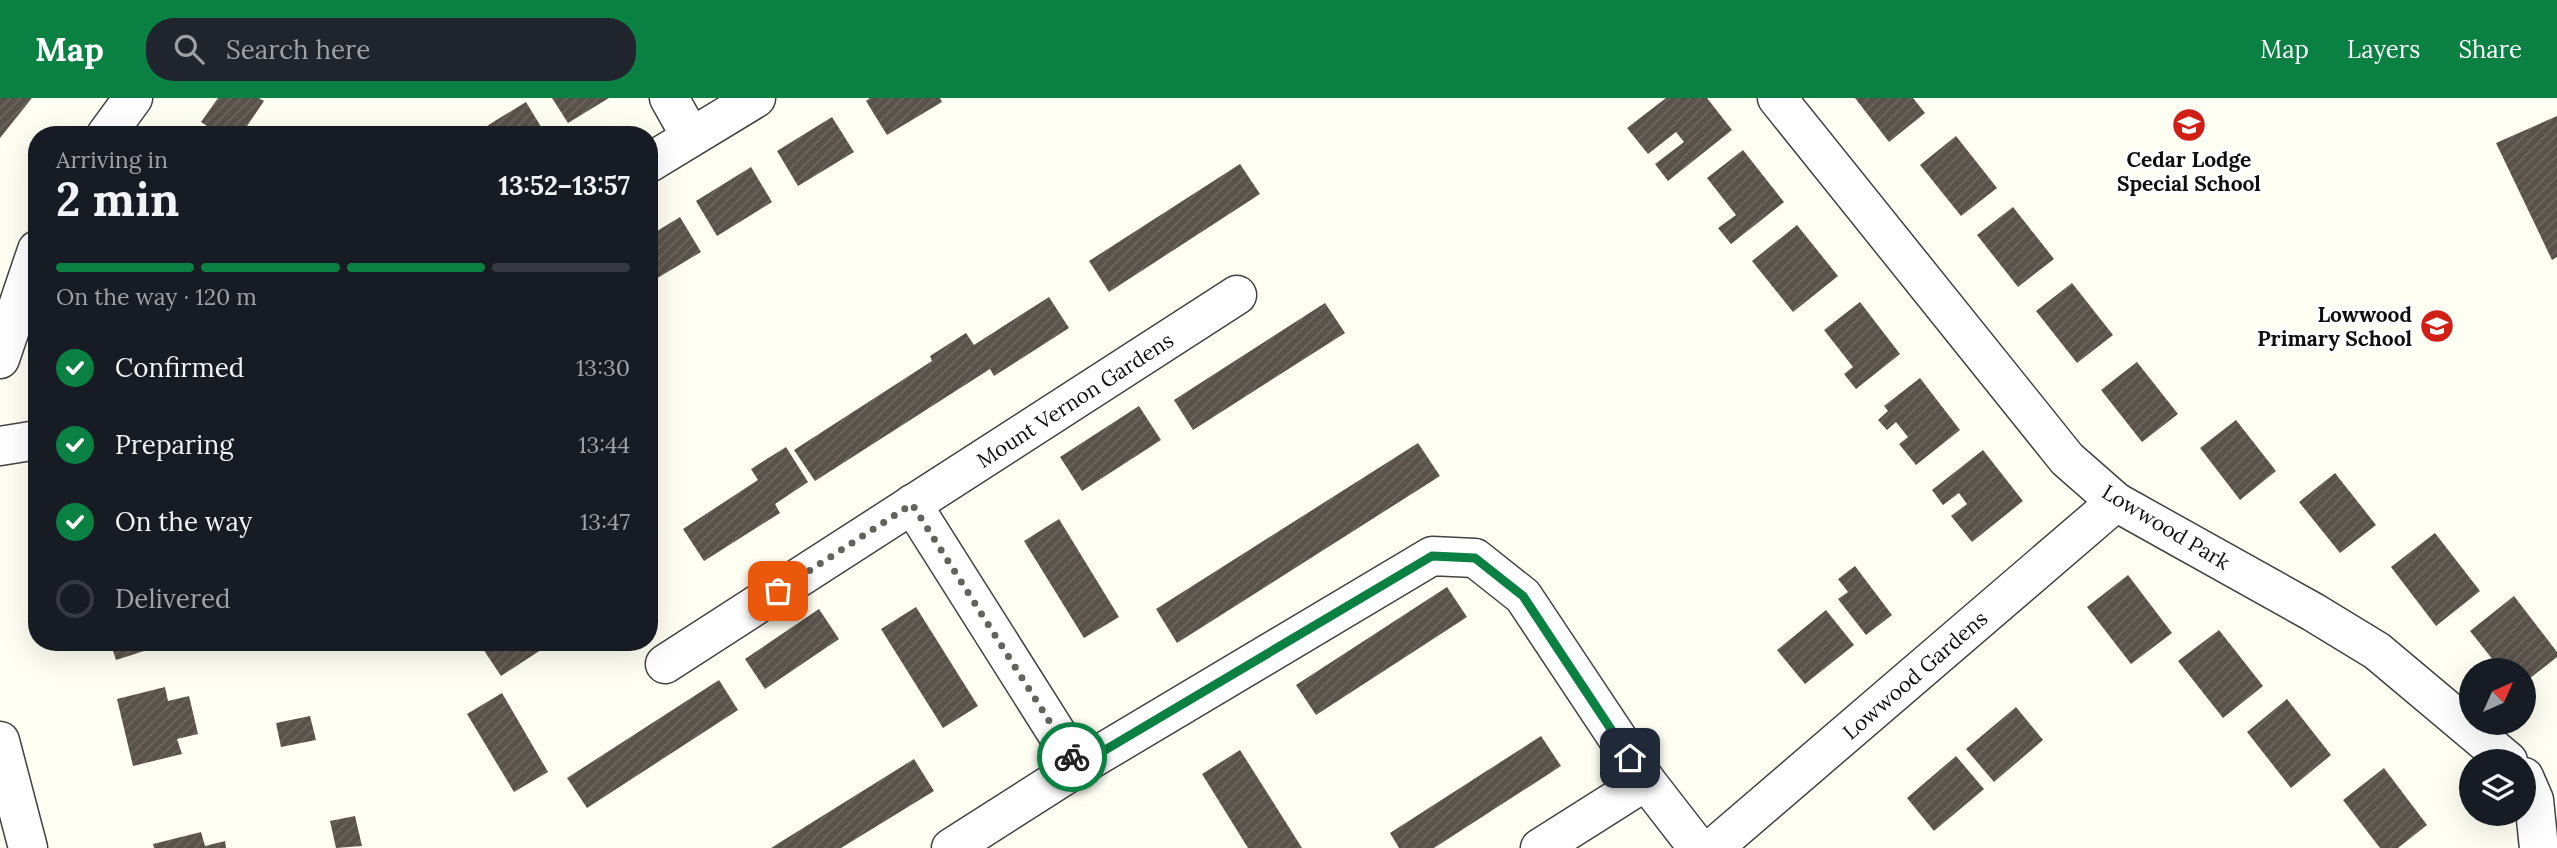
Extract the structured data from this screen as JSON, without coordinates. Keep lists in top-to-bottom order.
{
  "streets": {
    "street": ["Mount Vernon Gardens", "Lowwood Park", "Lowwood Gardens"]
  },
  "crossings": [
    ["Lowwood Park", "Lowwood Gardens"]
  ],
  "places": {
    "school or university": ["Cedar Lodge Special School", "Lowwood Primary School"]
  },
  "north": "top right",
  "page": {
    "header": "Map",
    "search": "Search here",
    "nav": ["Map", "Layers", "Share"],
    "heading": ["2 min", "Arriving in", "13:52–13:57"],
    "bar": "On the way · 120 m",
    "list": [
      ["Confirmed", "13:30"],
      ["Preparing", "13:44"],
      ["On the way", "13:47"],
      "Delivered"
    ]
  }
}
